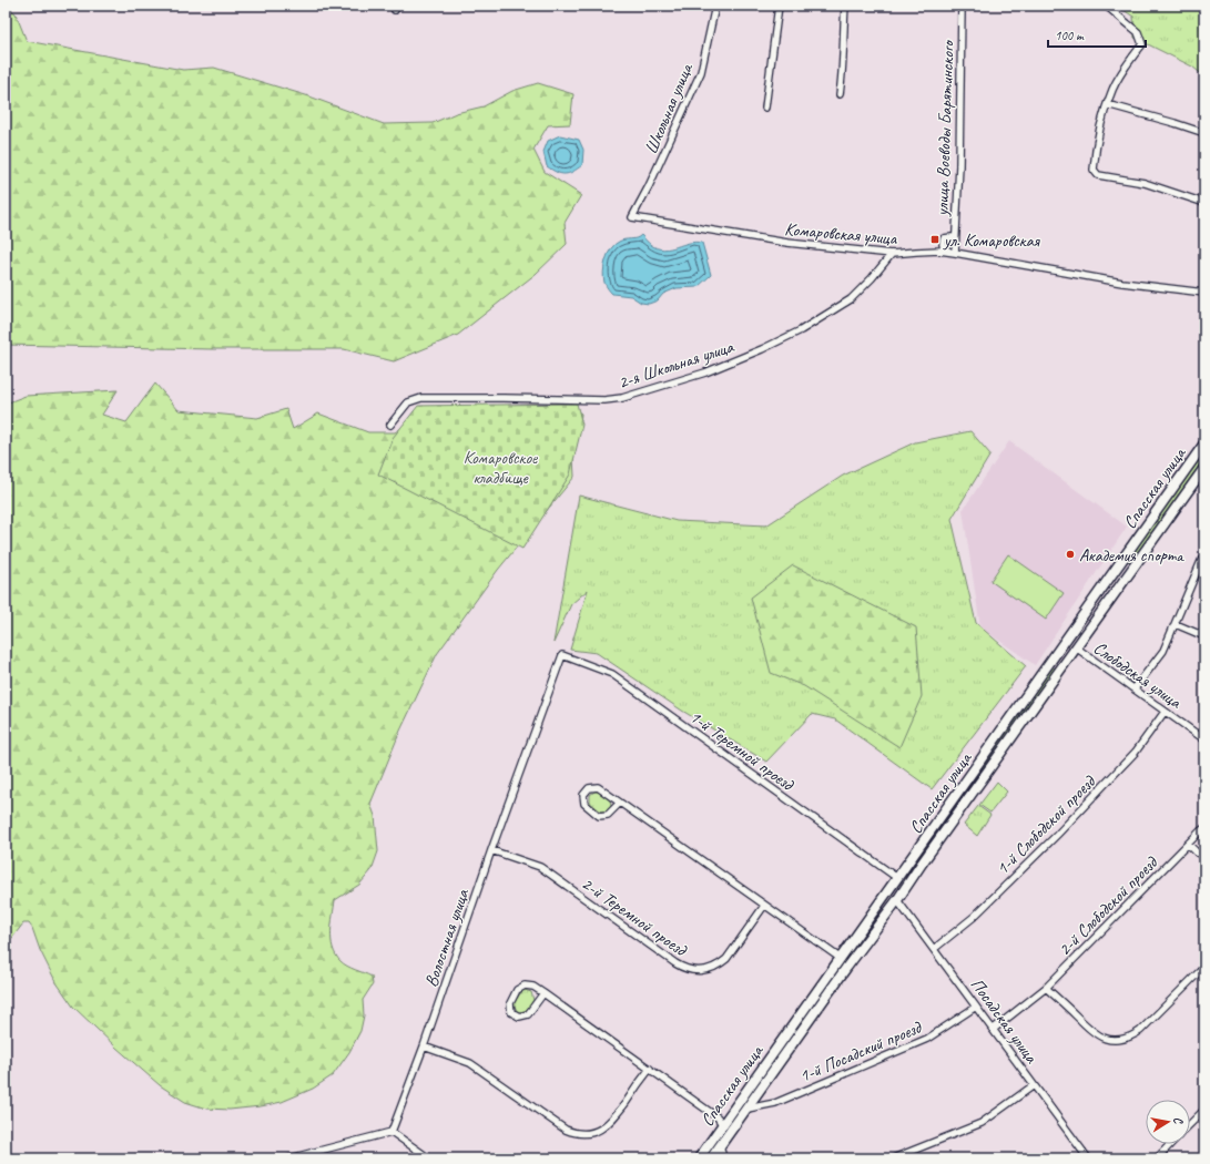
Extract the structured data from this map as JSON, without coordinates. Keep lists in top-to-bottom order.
{
  "streets": {
    "street": [
      "Школьная улица",
      "улица Воеводы Барятинского",
      "Комаровская улица",
      "2-я Школьная улица",
      "Спасская улица",
      "Слободская улица",
      "1-й Теремной проезд",
      "1-й Слободской проезд",
      "2-й Слободской проезд",
      "2-й Теремной проезд",
      "Волостная улица",
      "Посадская улица",
      "1-й Посадский проезд"
    ]
  },
  "crossings": [
    ["Школьная улица", "Комаровская улица"],
    ["улица Воеводы Барятинского", "Комаровская улица"],
    ["Комаровская улица", "2-я Школьная улица"],
    ["Спасская улица", "Слободская улица"],
    ["Спасская улица", "1-й Теремной проезд"],
    ["Спасская улица", "Посадская улица"],
    ["Спасская улица", "1-й Посадский проезд"],
    ["Слободская улица", "1-й Слободской проезд"],
    ["1-й Теремной проезд", "Волостная улица"],
    ["1-й Слободской проезд", "Посадская улица"],
    ["2-й Слободской проезд", "Посадская улица"],
    ["2-й Теремной проезд", "Волостная улица"],
    ["Посадская улица", "1-й Посадский проезд"]
  ],
  "parks": ["Комаровское кладбище"],
  "places": {
    "transit": ["ул. Комаровская"],
    "other": ["Академия спорта"]
  },
  "scale_bar": "100 m",
  "north": "right"
}
